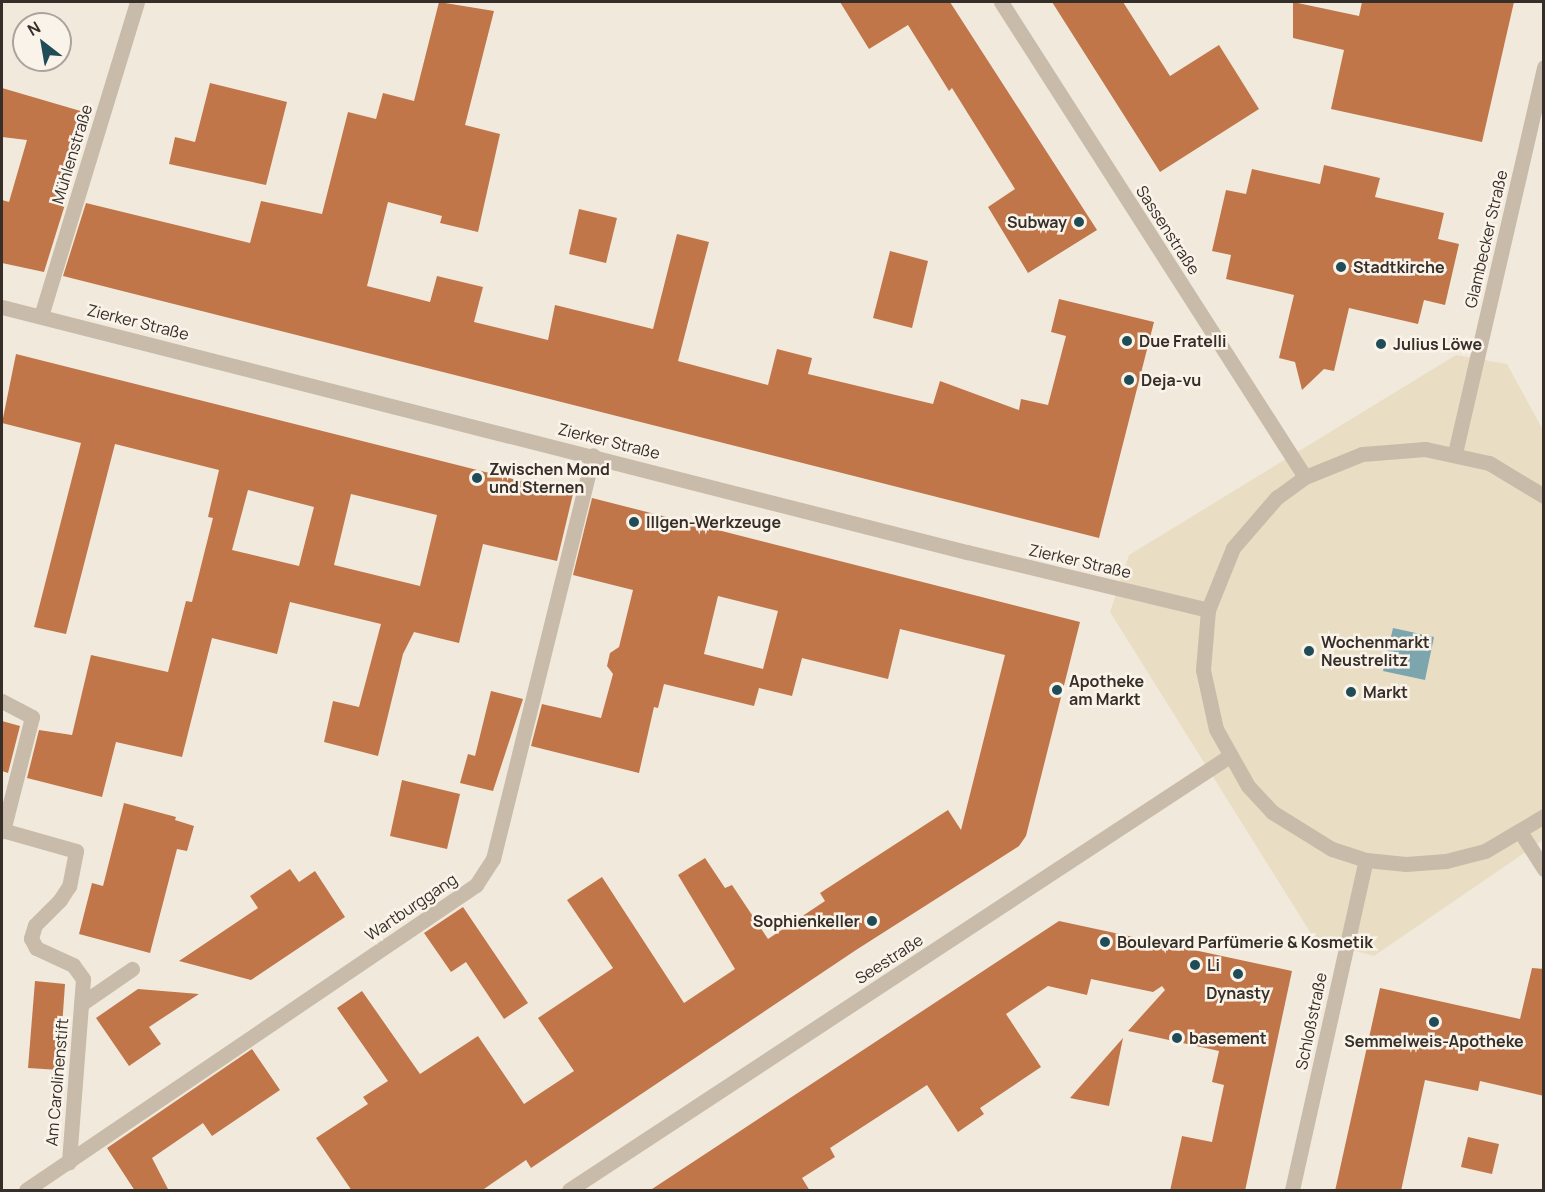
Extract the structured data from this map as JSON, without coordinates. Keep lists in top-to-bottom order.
{
  "streets": {
    "street": [
      "Mühlenstraße",
      "Sassenstraße",
      "Glambecker Straße",
      "Zierker Straße",
      "Wartburggang",
      "Seestraße",
      "Schloßstraße",
      "Am Carolinenstift"
    ]
  },
  "crossings": [
    ["Mühlenstraße", "Zierker Straße"],
    ["Zierker Straße", "Wartburggang"],
    ["Wartburggang", "Am Carolinenstift"]
  ],
  "places": [
    "Subway",
    "Stadtkirche",
    "Due Fratelli",
    "Julius Löwe",
    "Deja-vu",
    "Zwischen Mond und Sternen",
    "Illgen-Werkzeuge",
    "Wochenmarkt Neustrelitz",
    "Apotheke am Markt",
    "Markt",
    "Sophienkeller",
    "Boulevard Parfümerie & Kosmetik",
    "Li",
    "Dynasty",
    "Semmelweis-Apotheke",
    "basement"
  ],
  "north": "top left"
}
